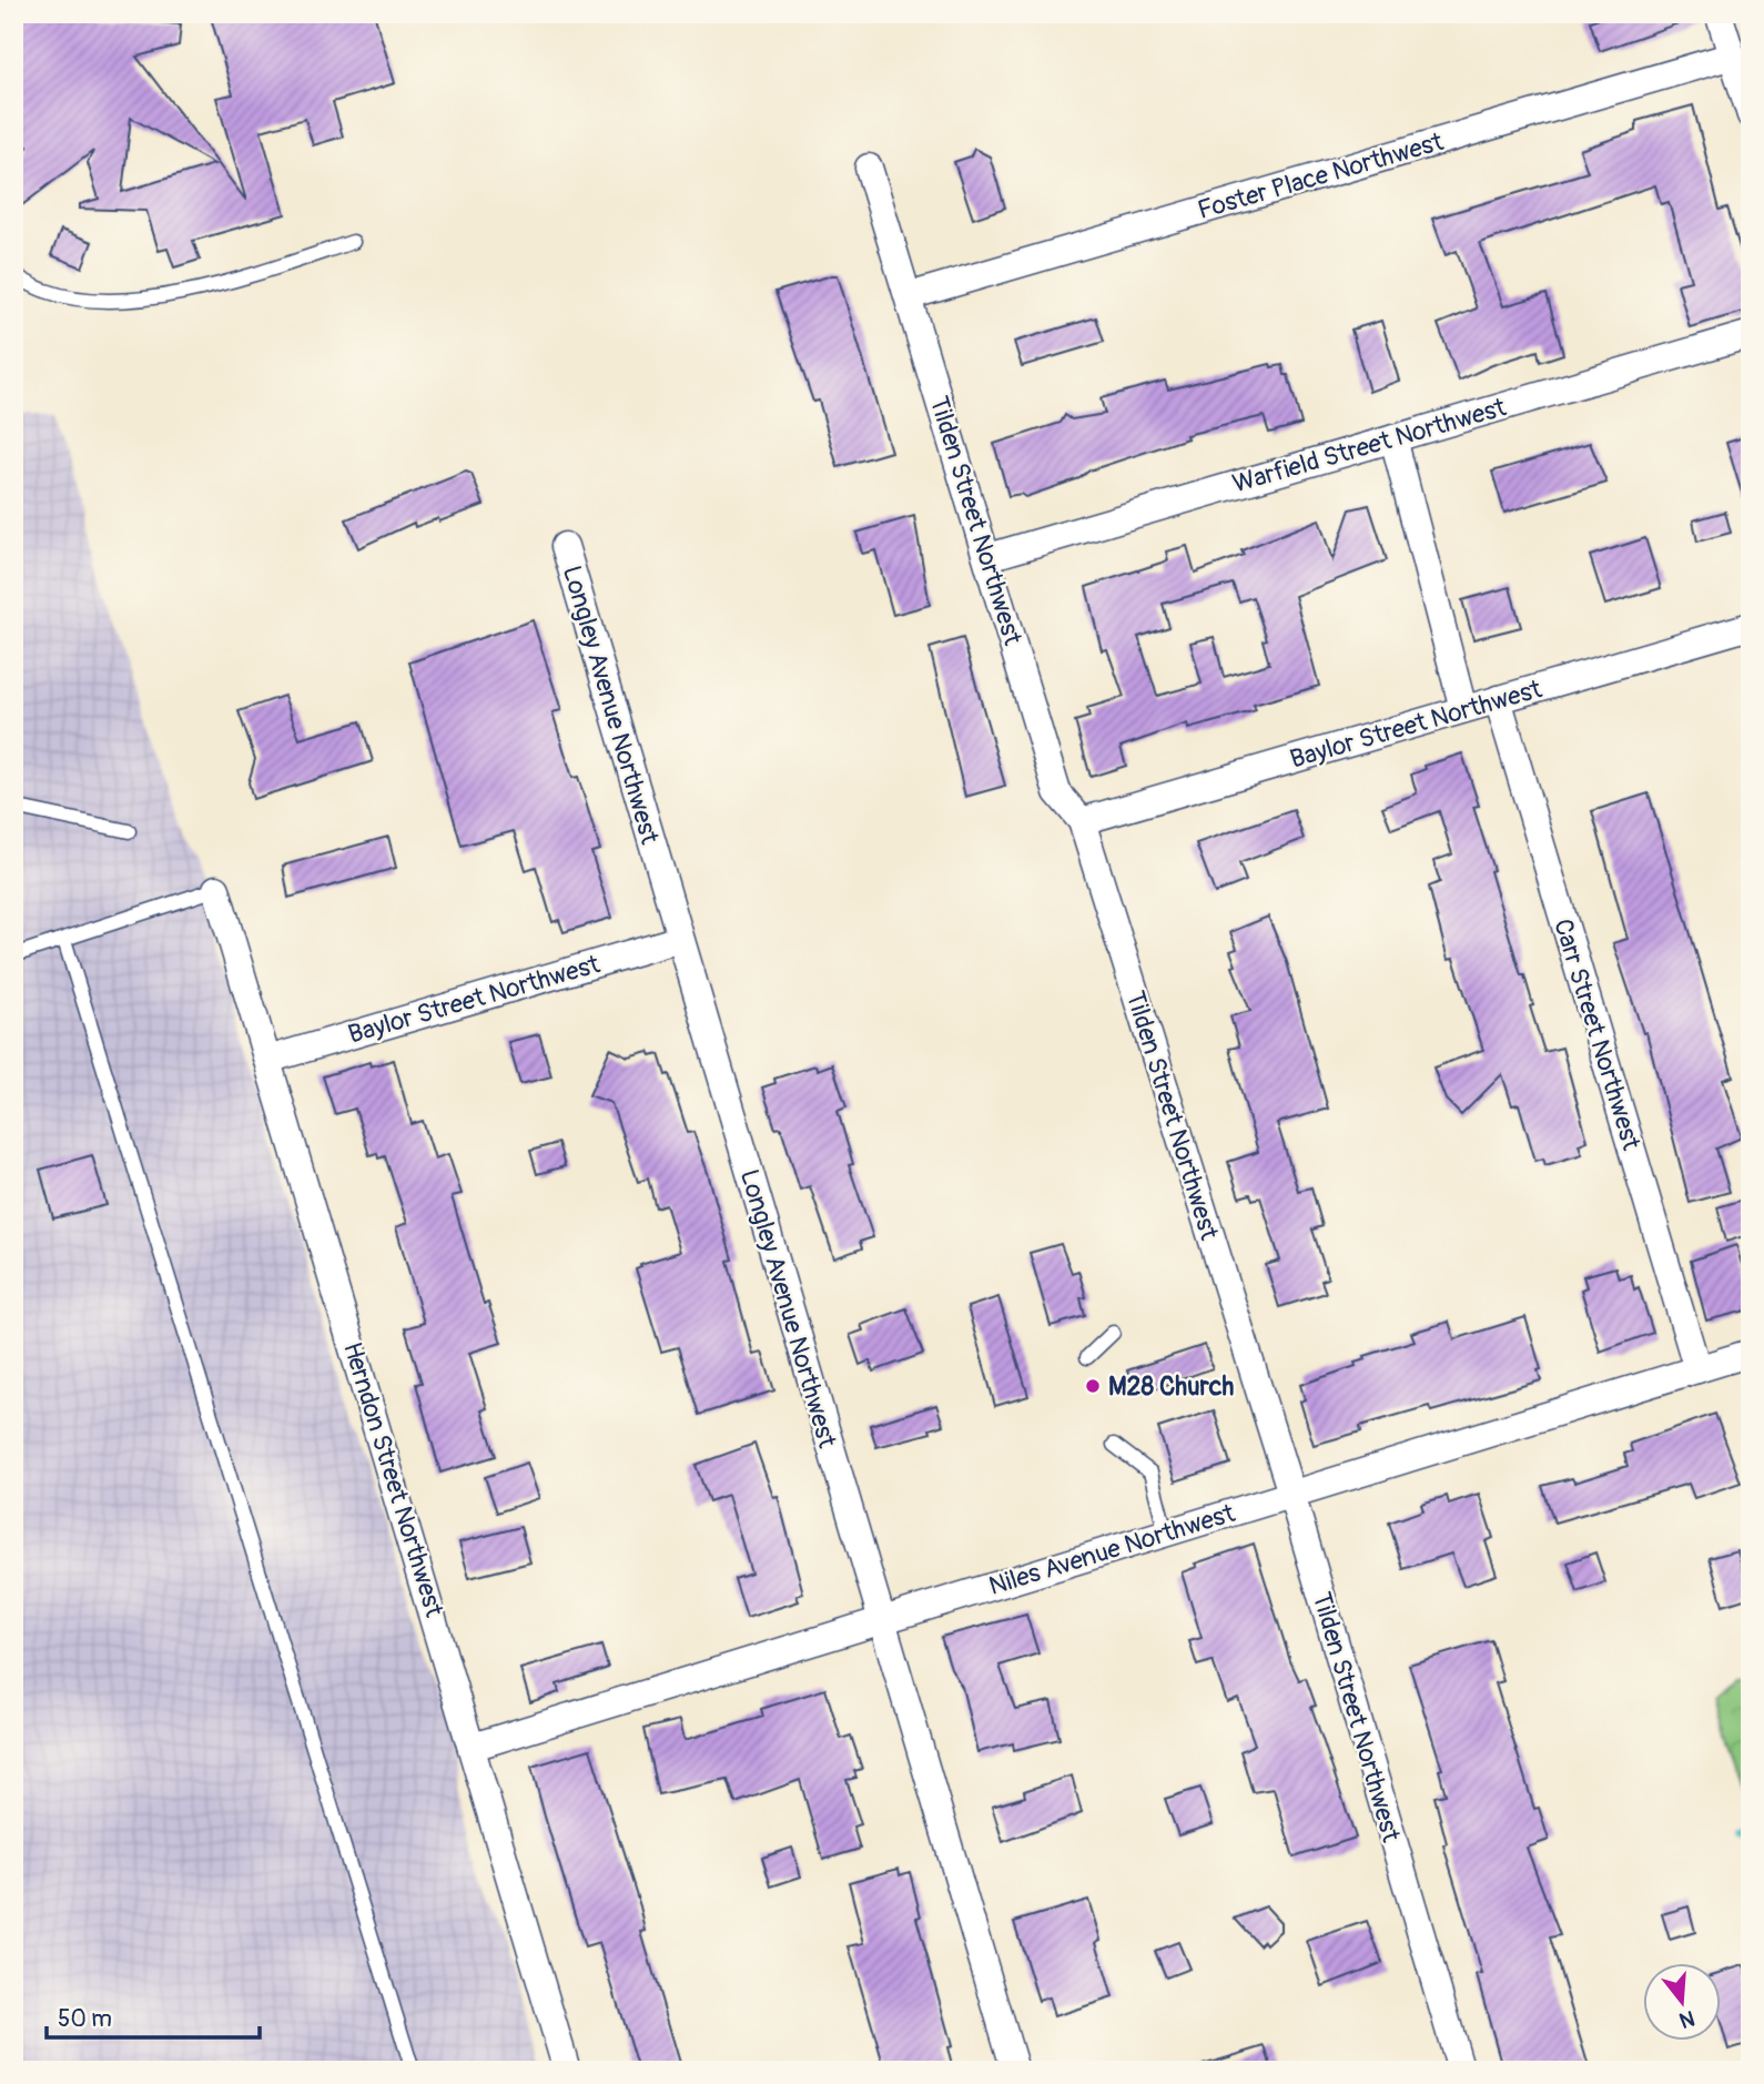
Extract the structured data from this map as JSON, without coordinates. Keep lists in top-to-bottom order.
{
  "streets": {
    "street": [
      "Foster Place Northwest",
      "Warfield Street Northwest",
      "Tilden Street Northwest",
      "Longley Avenue Northwest",
      "Baylor Street Northwest",
      "Carr Street Northwest",
      "Herndon Street Northwest",
      "Niles Avenue Northwest"
    ]
  },
  "crossings": [
    ["Foster Place Northwest", "Tilden Street Northwest"],
    ["Warfield Street Northwest", "Tilden Street Northwest"],
    ["Tilden Street Northwest", "Baylor Street Northwest"],
    ["Tilden Street Northwest", "Niles Avenue Northwest"],
    ["Longley Avenue Northwest", "Baylor Street Northwest"],
    ["Longley Avenue Northwest", "Niles Avenue Northwest"],
    ["Baylor Street Northwest", "Carr Street Northwest"],
    ["Baylor Street Northwest", "Herndon Street Northwest"],
    ["Carr Street Northwest", "Niles Avenue Northwest"],
    ["Herndon Street Northwest", "Niles Avenue Northwest"]
  ],
  "places": ["M28 Church"],
  "scale_bar": "50 m",
  "north": "bottom"
}
